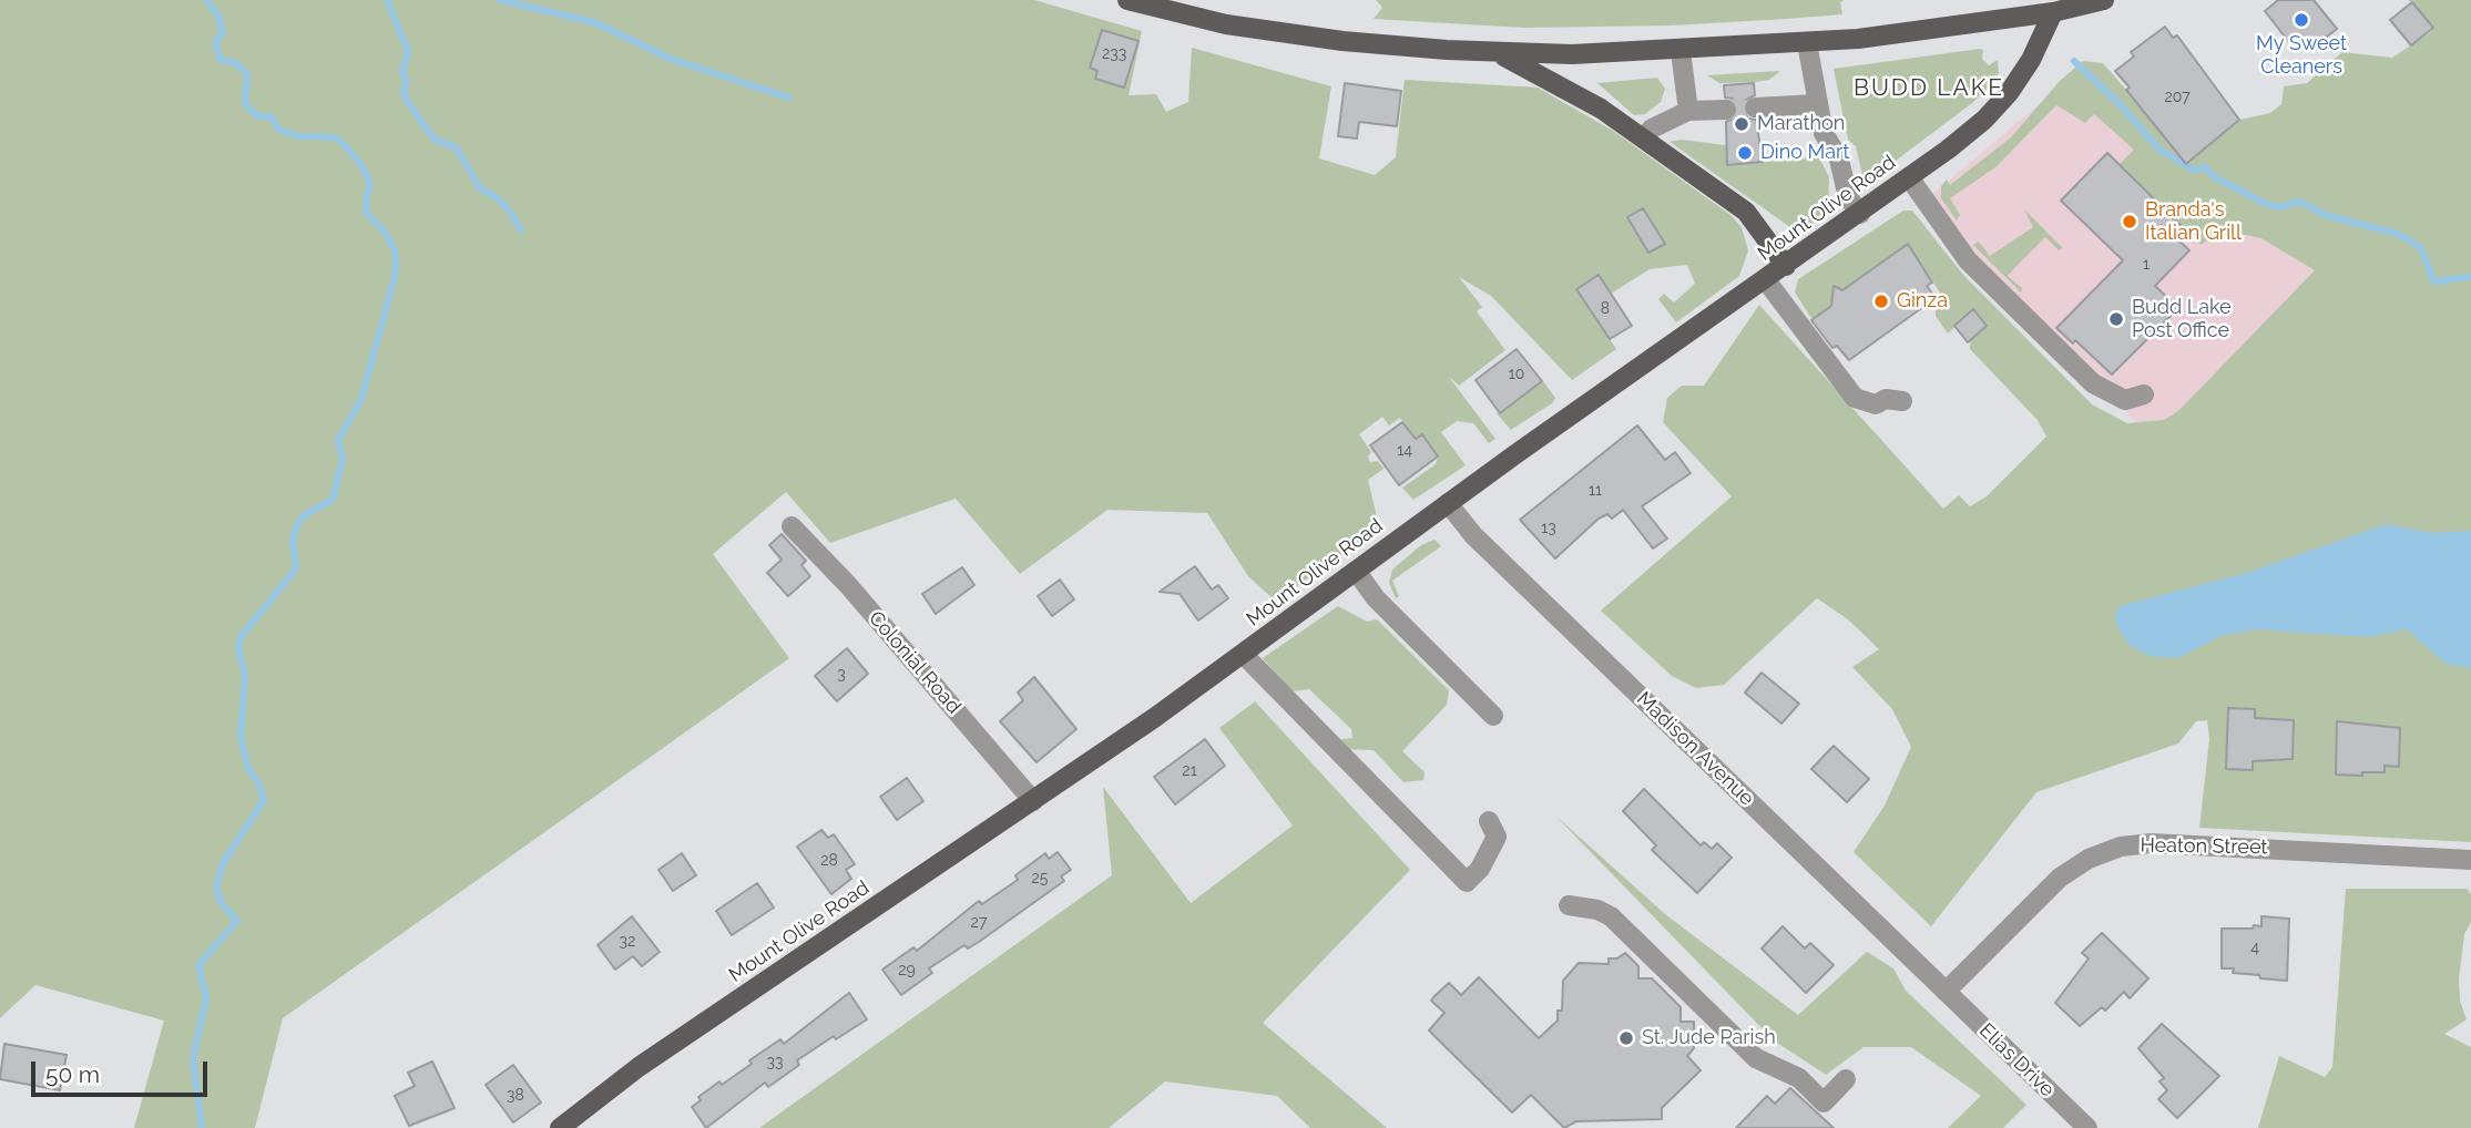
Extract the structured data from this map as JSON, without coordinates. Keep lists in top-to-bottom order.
{
  "streets": {
    "main road": ["Mount Olive Road"],
    "street": [
      "Colonial Road",
      "Madison Avenue",
      "Heaton Street",
      "Elias Drive"
    ]
  },
  "crossings": [
    ["Mount Olive Road", "Colonial Road"],
    ["Mount Olive Road", "Madison Avenue"],
    ["Madison Avenue", "Heaton Street"],
    ["Madison Avenue", "Elias Drive"],
    ["Heaton Street", "Elias Drive"]
  ],
  "districts": ["BUDD LAKE"],
  "places": [
    "My Sweet Cleaners",
    "Marathon",
    "Dino Mart",
    "Branda's Italian Grill",
    "Ginza",
    "Budd Lake Post Office",
    "St. Jude Parish"
  ],
  "house_numbers": [
    "233",
    "207",
    "1",
    "8",
    "10",
    "14",
    "11",
    "13",
    "3",
    "21",
    "28",
    "25",
    "27",
    "32",
    "4",
    "29",
    "33",
    "38"
  ],
  "scale_bar": "50 m"
}
